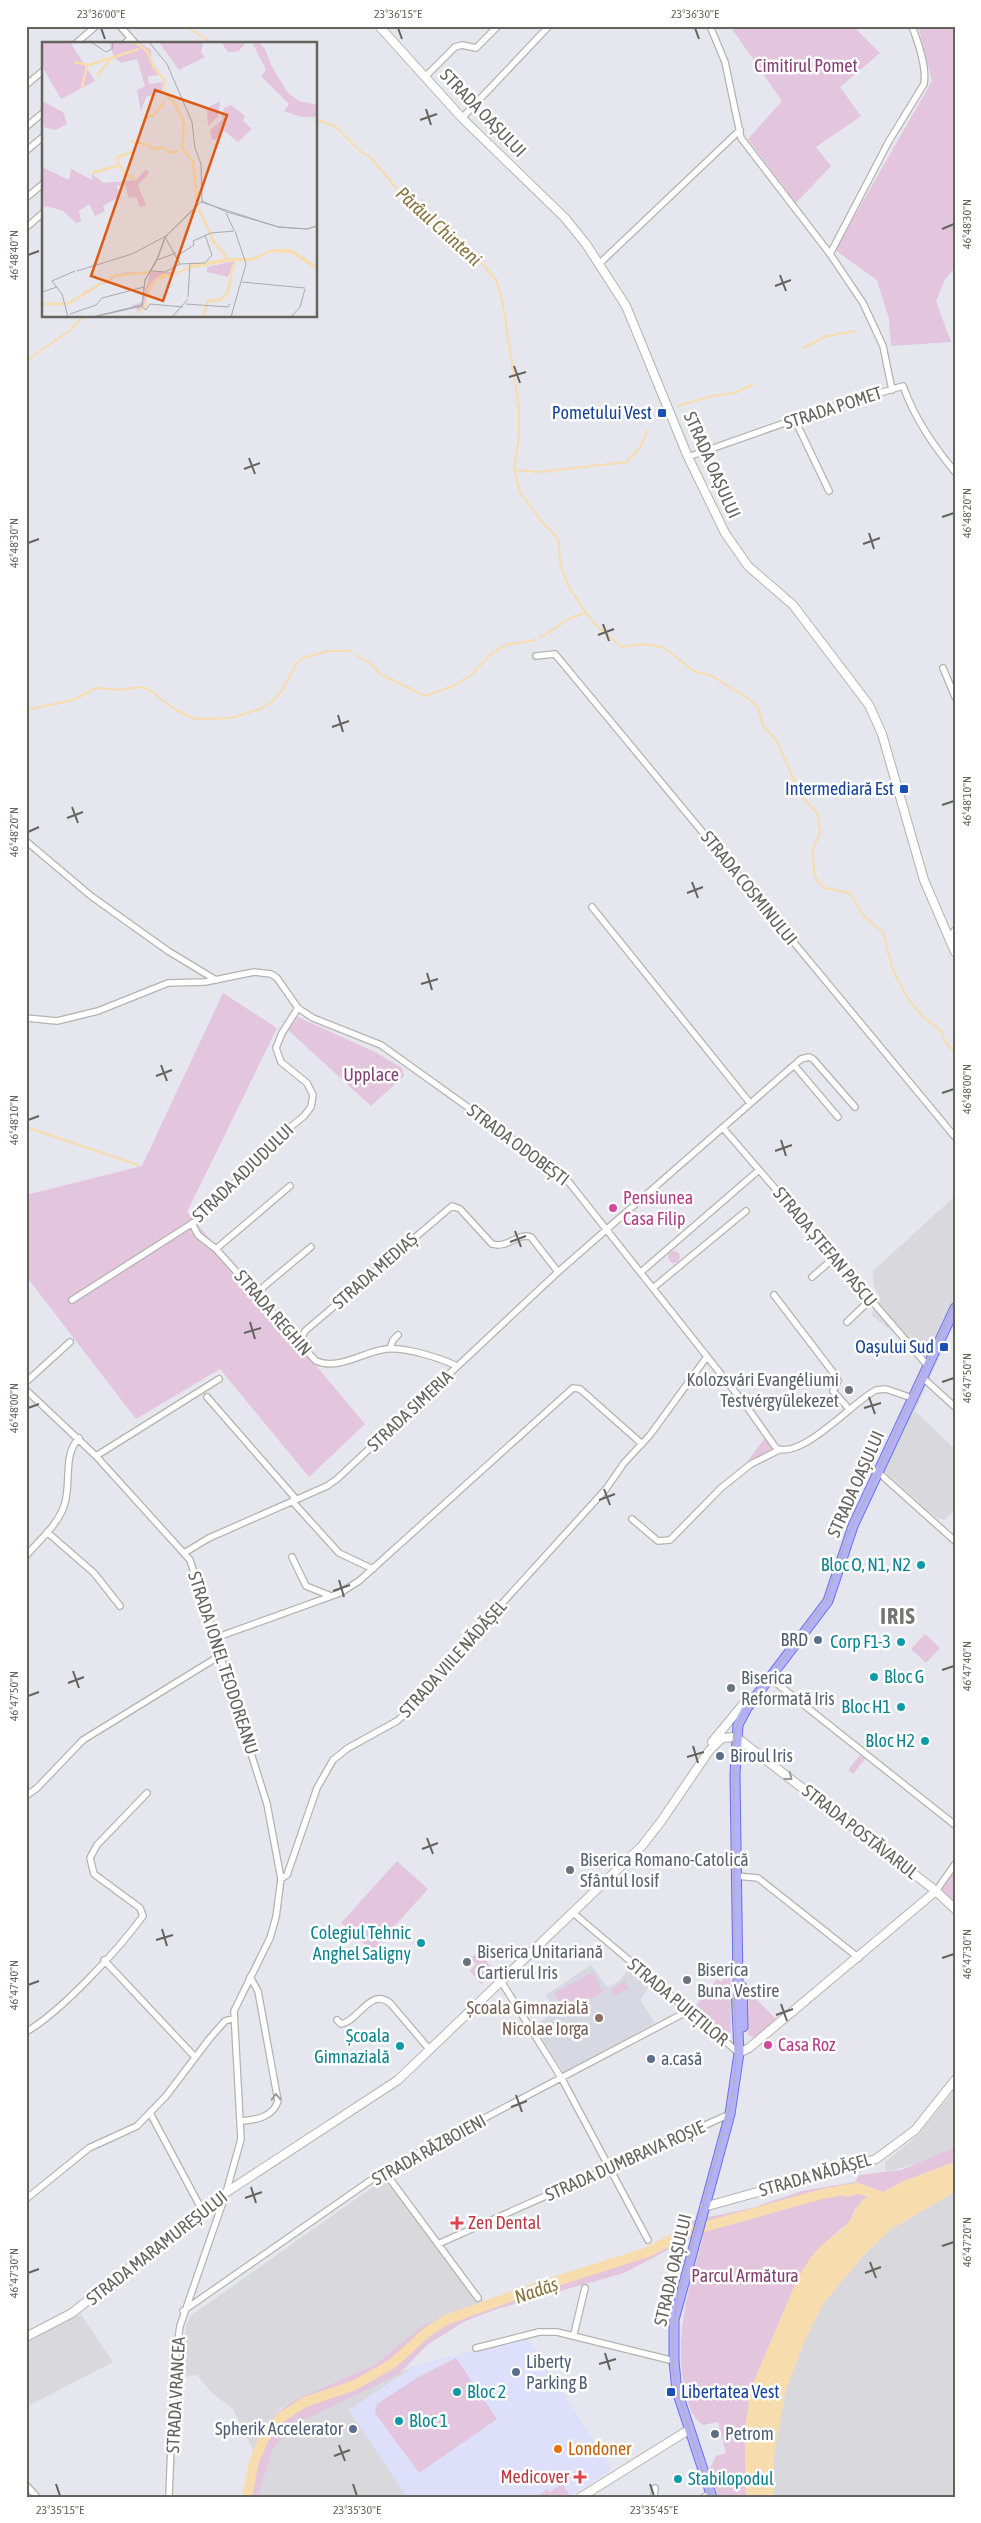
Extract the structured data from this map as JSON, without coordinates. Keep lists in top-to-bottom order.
{
  "streets": {
    "main road": [
      "STRADA OAȘULUI",
      "STRADA POSTĂVARUL",
      "STRADA NĂDĂȘEL",
      "STRADA MARAMUREȘULUI"
    ],
    "street": [
      "STRADA POMET",
      "STRADA COSMINULUI",
      "STRADA ODOBEȘTI",
      "STRADA ADJUDULUI",
      "STRADA ȘTEFAN PASCU",
      "STRADA MEDIAȘ",
      "STRADA REGHIN",
      "STRADA SIMERIA",
      "STRADA VIILE NĂDĂȘEL",
      "STRADA IONEL TEODOREANU",
      "STRADA PUIEȚILOR",
      "STRADA RĂZBOIENI",
      "STRADA DUMBRAVA ROȘIE",
      "STRADA VRANCEA"
    ]
  },
  "crossings": [
    ["STRADA OAȘULUI", "STRADA POMET"],
    ["STRADA OAȘULUI", "STRADA ȘTEFAN PASCU"],
    ["STRADA OAȘULUI", "STRADA POSTĂVARUL"],
    ["STRADA OAȘULUI", "STRADA PUIEȚILOR"],
    ["STRADA OAȘULUI", "STRADA DUMBRAVA ROȘIE"],
    ["STRADA OAȘULUI", "STRADA NĂDĂȘEL"],
    ["STRADA OAȘULUI", "STRADA MARAMUREȘULUI"],
    ["STRADA ODOBEȘTI", "STRADA ADJUDULUI"],
    ["STRADA ODOBEȘTI", "STRADA SIMERIA"],
    ["STRADA ODOBEȘTI", "STRADA VIILE NĂDĂȘEL"],
    ["STRADA ADJUDULUI", "STRADA REGHIN"],
    ["STRADA ȘTEFAN PASCU", "STRADA SIMERIA"],
    ["STRADA MEDIAȘ", "STRADA REGHIN"],
    ["STRADA MEDIAȘ", "STRADA SIMERIA"],
    ["STRADA REGHIN", "STRADA SIMERIA"],
    ["STRADA SIMERIA", "STRADA IONEL TEODOREANU"],
    ["STRADA VIILE NĂDĂȘEL", "STRADA IONEL TEODOREANU"],
    ["STRADA POSTĂVARUL", "STRADA MARAMUREȘULUI"],
    ["STRADA PUIEȚILOR", "STRADA RĂZBOIENI"],
    ["STRADA PUIEȚILOR", "STRADA MARAMUREȘULUI"],
    ["STRADA RĂZBOIENI", "STRADA VRANCEA"],
    ["STRADA MARAMUREȘULUI", "STRADA VRANCEA"]
  ],
  "one_way": ["STRADA POSTĂVARUL"],
  "districts": ["IRIS"],
  "water": ["Pârâul Chinteni", "Nadăș"],
  "parks": ["Cimitirul Pomet", "Upplace", "Parcul Armătura"],
  "places": {
    "transit": [
      "Pometului Vest",
      "Intermediară Est",
      "Oașului Sud",
      "Libertatea Vest"
    ],
    "other": [
      "Pensiunea Casa Filip",
      "Kolozsvári Evangéliumi Testvérgyülekezet",
      "Bloc O, N1, N2",
      "BRD",
      "Corp F1-3",
      "Bloc G",
      "Biserica Reformată Iris",
      "Bloc H1",
      "Bloc H2",
      "Biroul Iris",
      "Biserica Romano-Catolică Sfântul Iosif",
      "Colegiul Tehnic Anghel Saligny",
      "Biserica Unitariană Cartierul Iris",
      "Biserica Buna Vestire",
      "Școala Gimnazială Nicolae Iorga",
      "Casa Roz",
      "Școala Gimnazială",
      "a.casă",
      "Liberty Parking B",
      "Bloc 2",
      "Bloc 1",
      "Spherik Accelerator",
      "Petrom",
      "Londoner",
      "Stabilopodul"
    ],
    "health": ["Zen Dental", "Medicover"]
  },
  "coordinates": [
    "23°36'00\"E",
    "23°36'15\"E",
    "23°36'30\"E",
    "46°48'30\"N",
    "46°48'40\"N",
    "46°48'20\"N",
    "46°48'10\"N",
    "46°48'00\"N",
    "46°47'50\"N",
    "46°47'40\"N",
    "46°47'30\"N",
    "46°47'20\"N",
    "23°35'15\"E",
    "23°35'30\"E",
    "23°35'45\"E"
  ]
}
